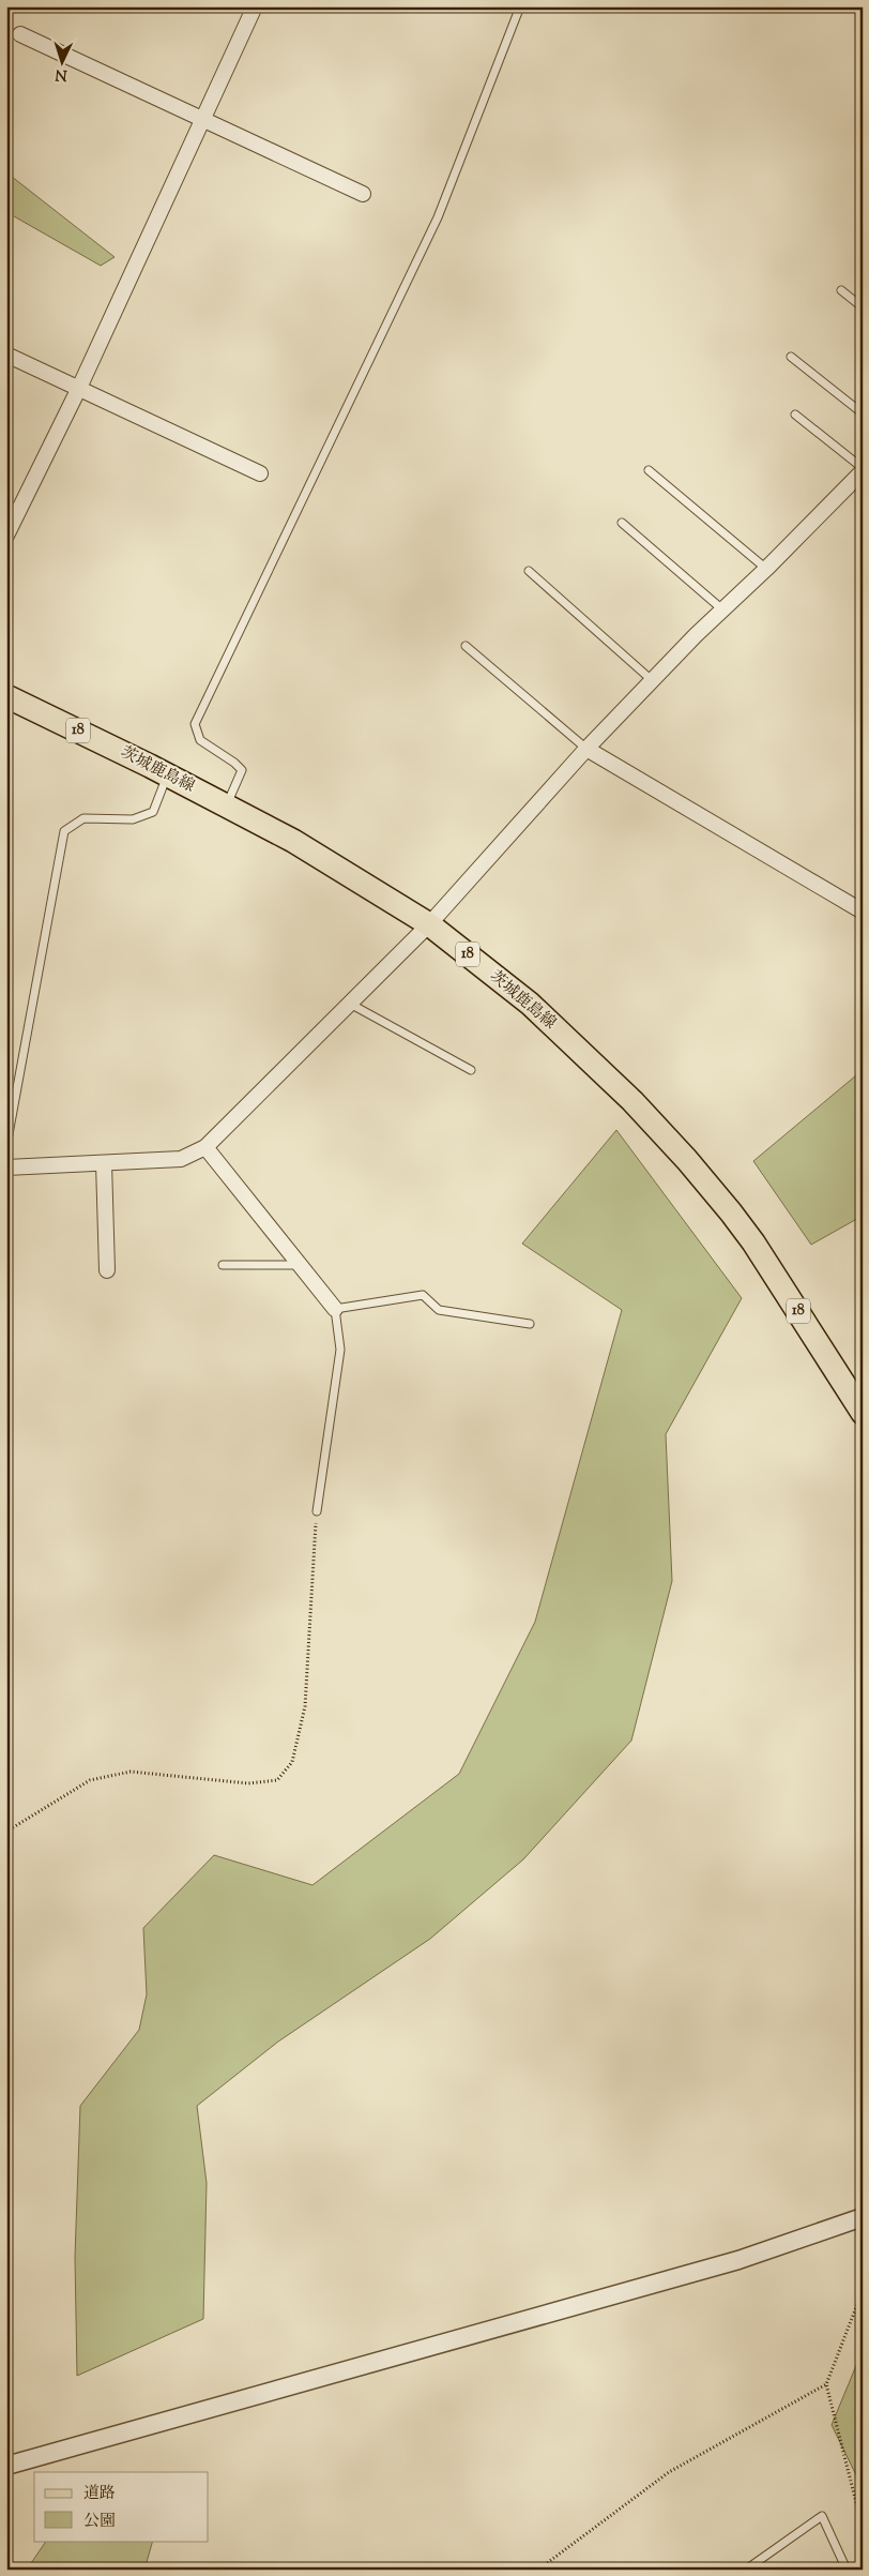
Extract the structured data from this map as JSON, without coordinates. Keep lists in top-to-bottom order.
{
  "streets": {
    "main road": ["18", "茨城鹿島線"]
  },
  "legend": ["道路", "公園"],
  "north": "bottom"
}
